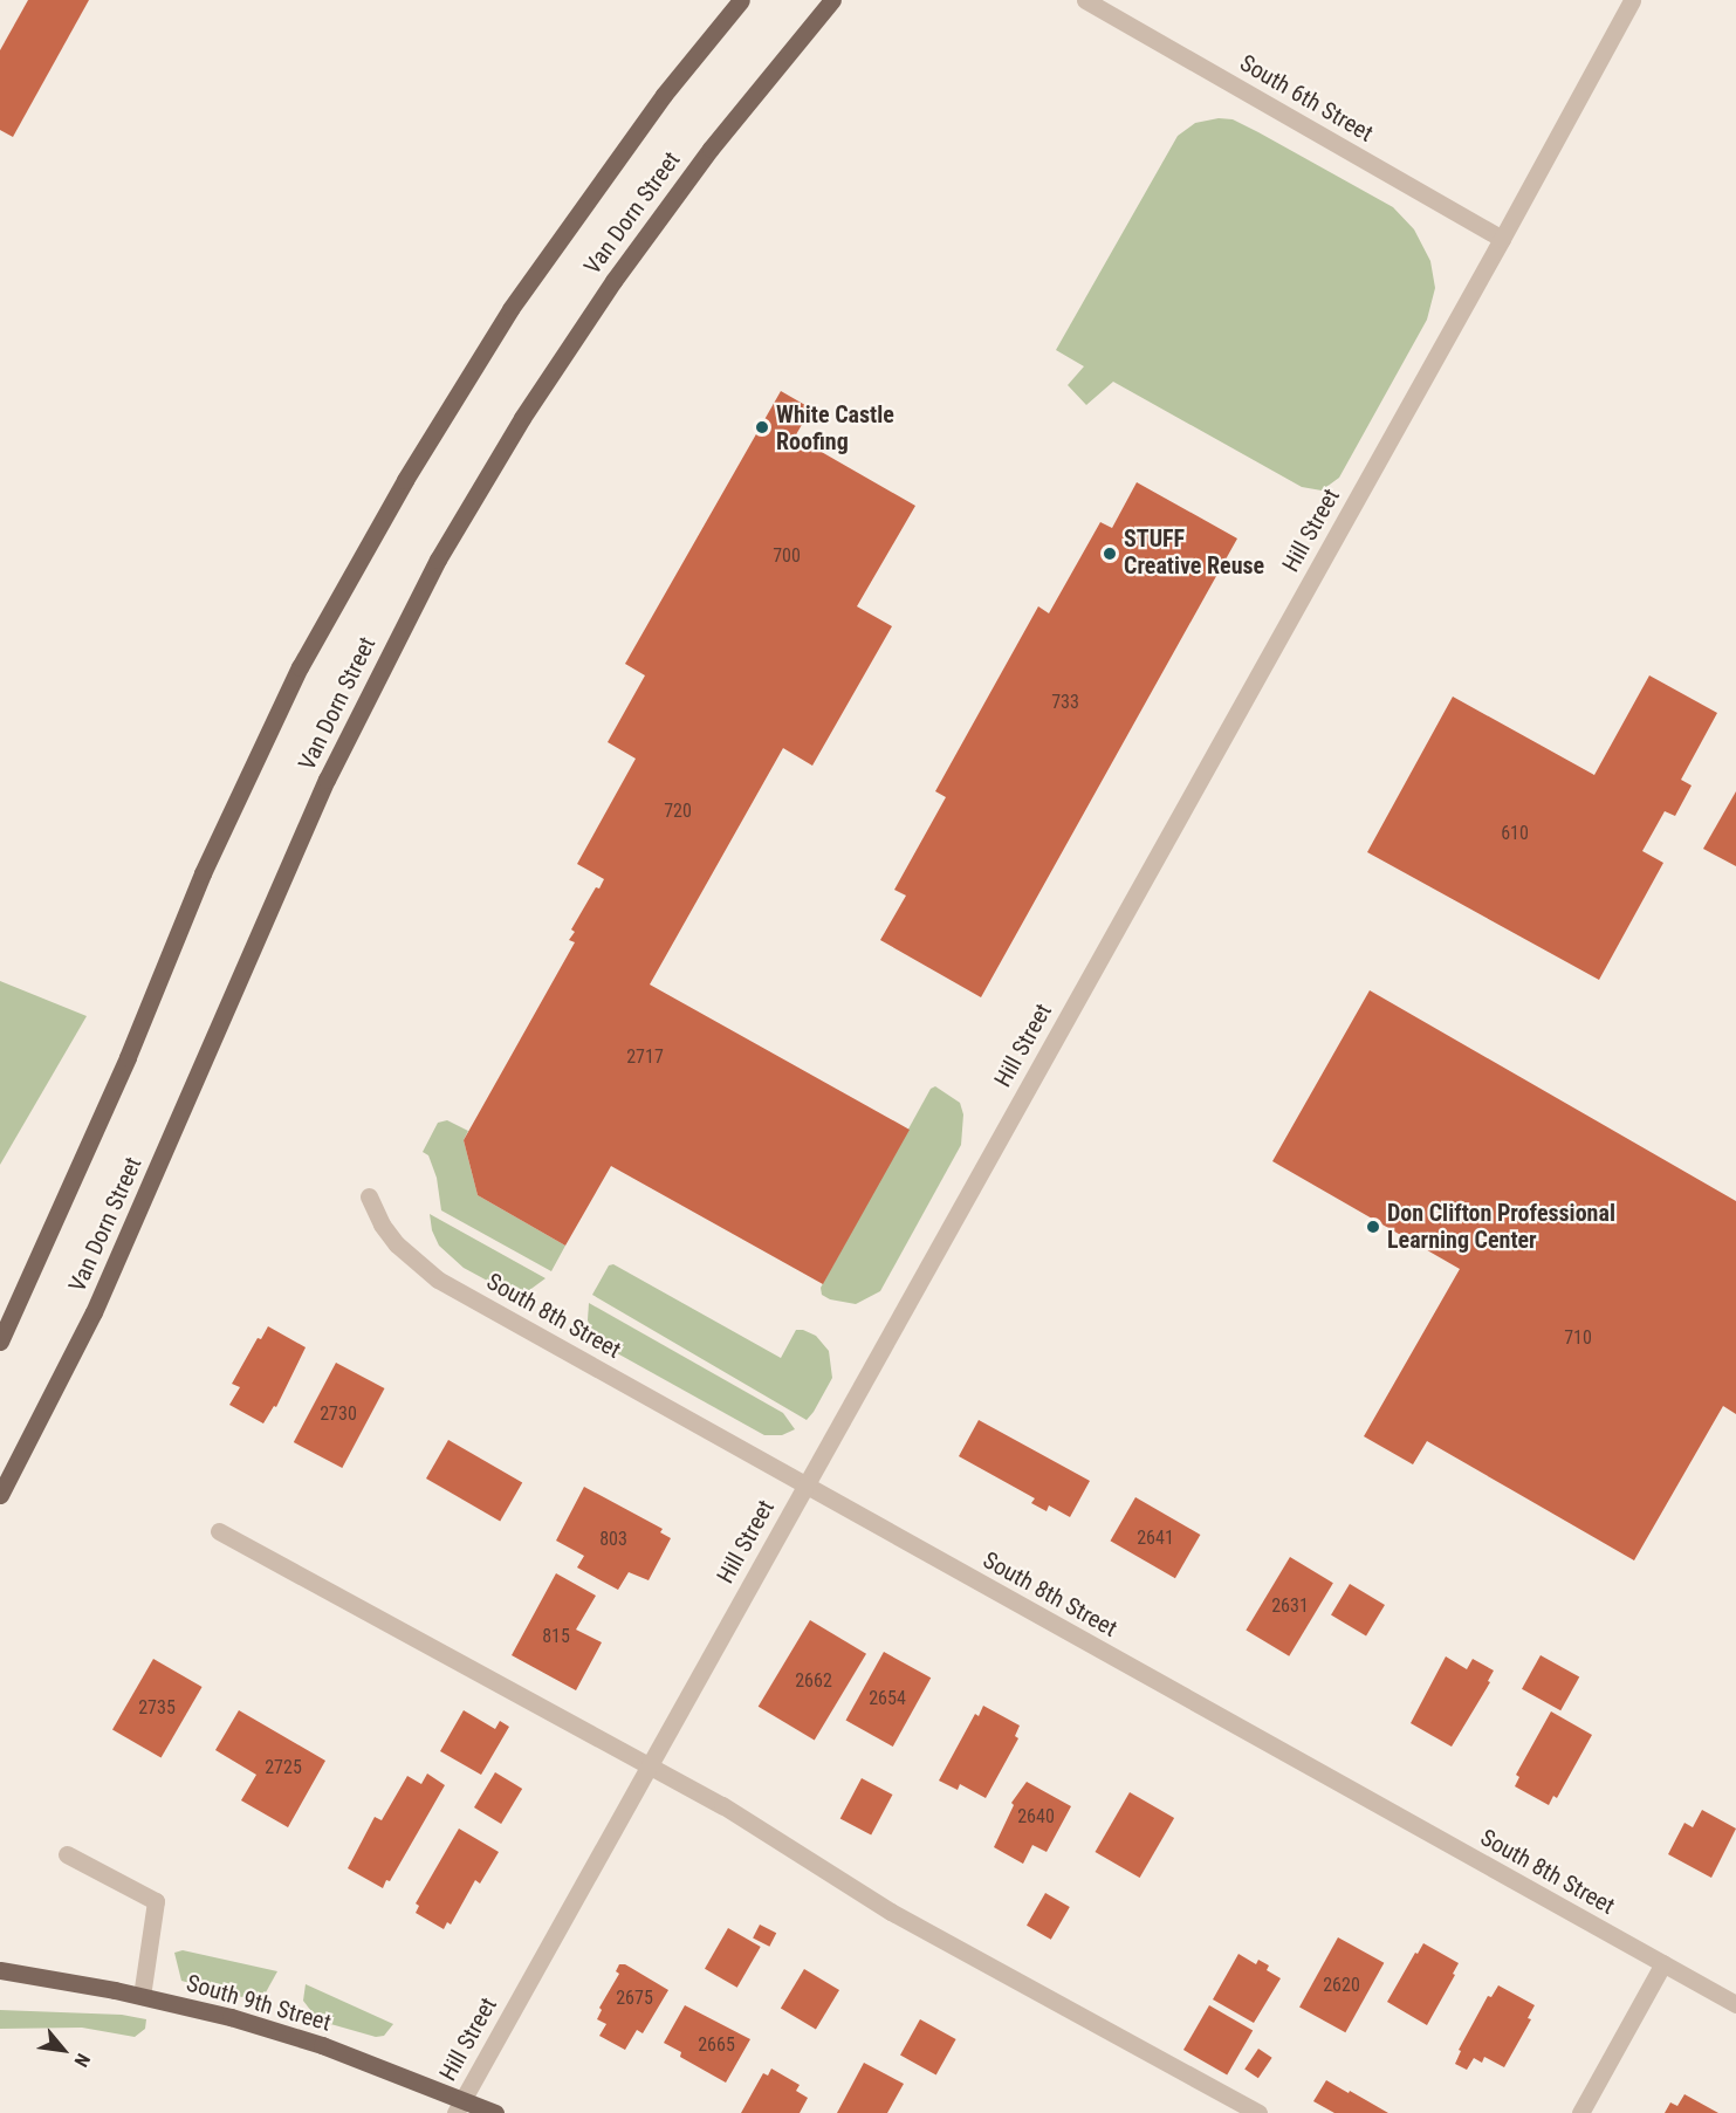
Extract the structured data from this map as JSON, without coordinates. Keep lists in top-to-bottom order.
{
  "streets": {
    "main road": ["Van Dorn Street", "South 9th Street"],
    "street": ["South 6th Street", "Hill Street", "South 8th Street"]
  },
  "crossings": [
    ["South 6th Street", "Hill Street"],
    ["Hill Street", "South 8th Street"],
    ["Hill Street", "South 9th Street"]
  ],
  "places": ["White Castle Roofing", "STUFF Creative Reuse", "Don Clifton Professional Learning Center"],
  "house_numbers": [
    "700",
    "733",
    "720",
    "610",
    "2717",
    "710",
    "2730",
    "2641",
    "803",
    "2631",
    "815",
    "2662",
    "2654",
    "2735",
    "2725",
    "2640",
    "2620",
    "2675",
    "2665"
  ],
  "north": "bottom right"
}
